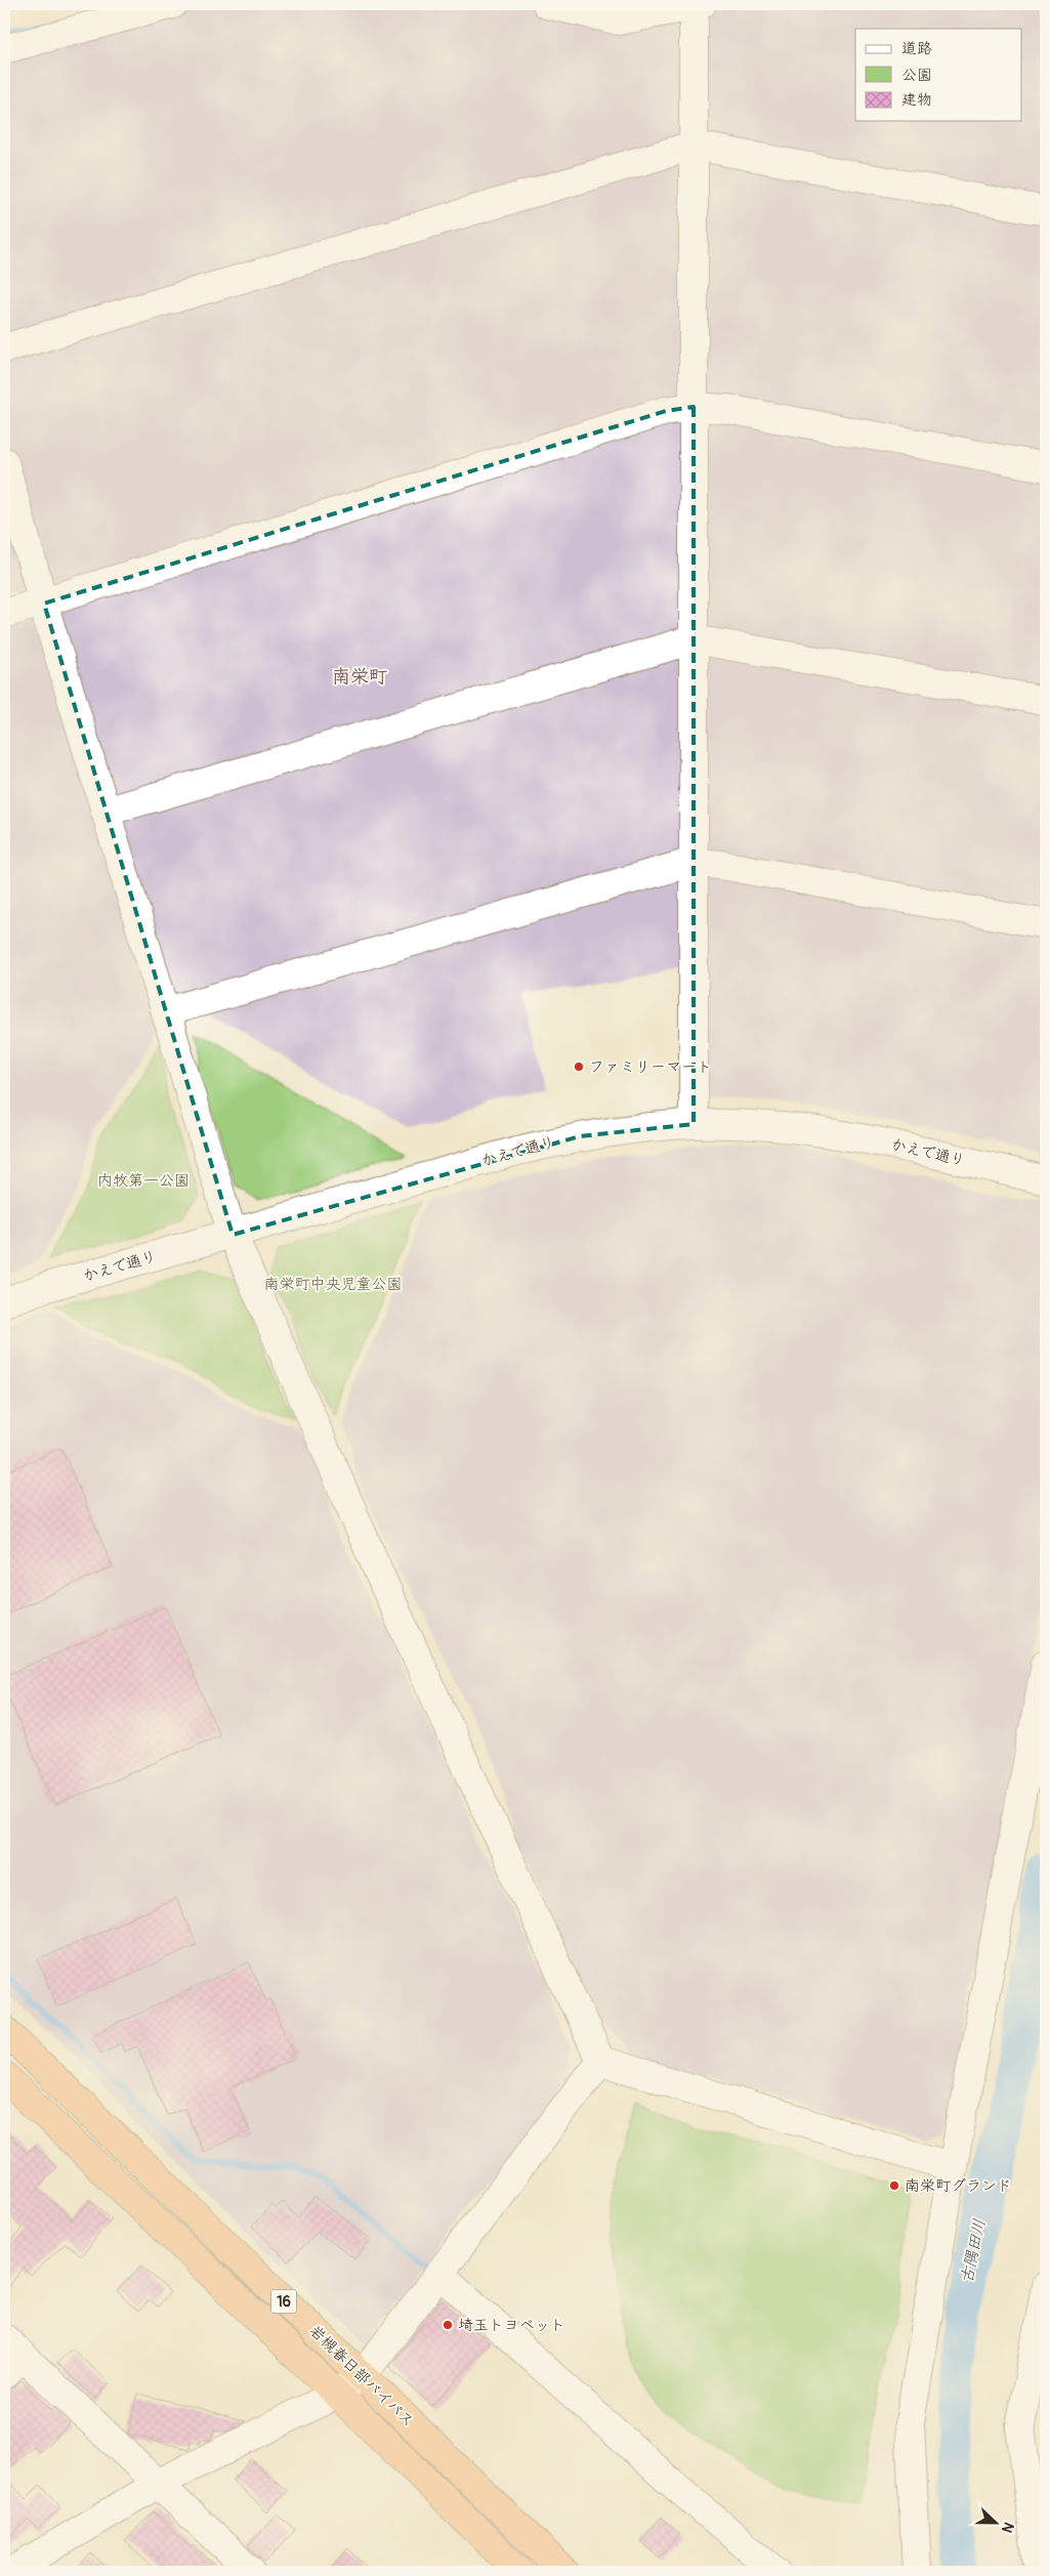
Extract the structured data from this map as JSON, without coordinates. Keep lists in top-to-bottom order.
{
  "streets": {
    "highway": ["16", "岩槻春日部バイパス"],
    "street": ["かえで通り"]
  },
  "districts": ["南栄町"],
  "water": ["古隅田川"],
  "parks": ["内牧第一公園", "南栄町中央児童公園"],
  "places": ["ファミリーマート", "南栄町グランド", "埼玉トヨペット"],
  "legend": ["道路", "公園", "建物"],
  "north": "right"
}
